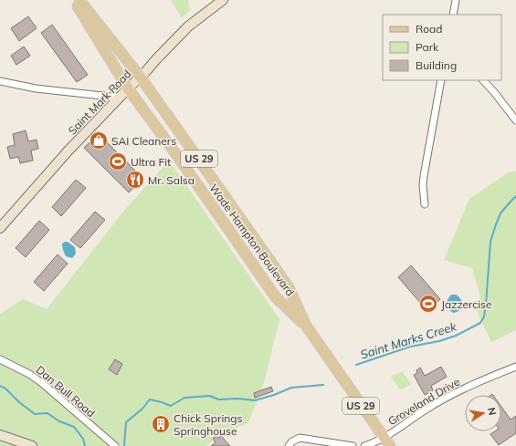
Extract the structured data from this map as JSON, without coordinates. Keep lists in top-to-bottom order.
{
  "streets": {
    "main road": ["US 29", "Wade Hampton Boulevard"],
    "street": ["Saint Mark Road", "Dan Bull Road", "Groveland Drive"]
  },
  "crossings": [
    ["Saint Mark Road", "Wade Hampton Boulevard"],
    ["Wade Hampton Boulevard", "Groveland Drive"]
  ],
  "water": ["Saint Marks Creek"],
  "places": {
    "shop": ["SAI Cleaners"],
    "sports": ["Ultra Fit", "Jazzercise"],
    "restaurant": ["Mr. Salsa"],
    "building": ["Chick Springs Springhouse"]
  },
  "legend": ["Road", "Park", "Building"],
  "north": "right"
}
